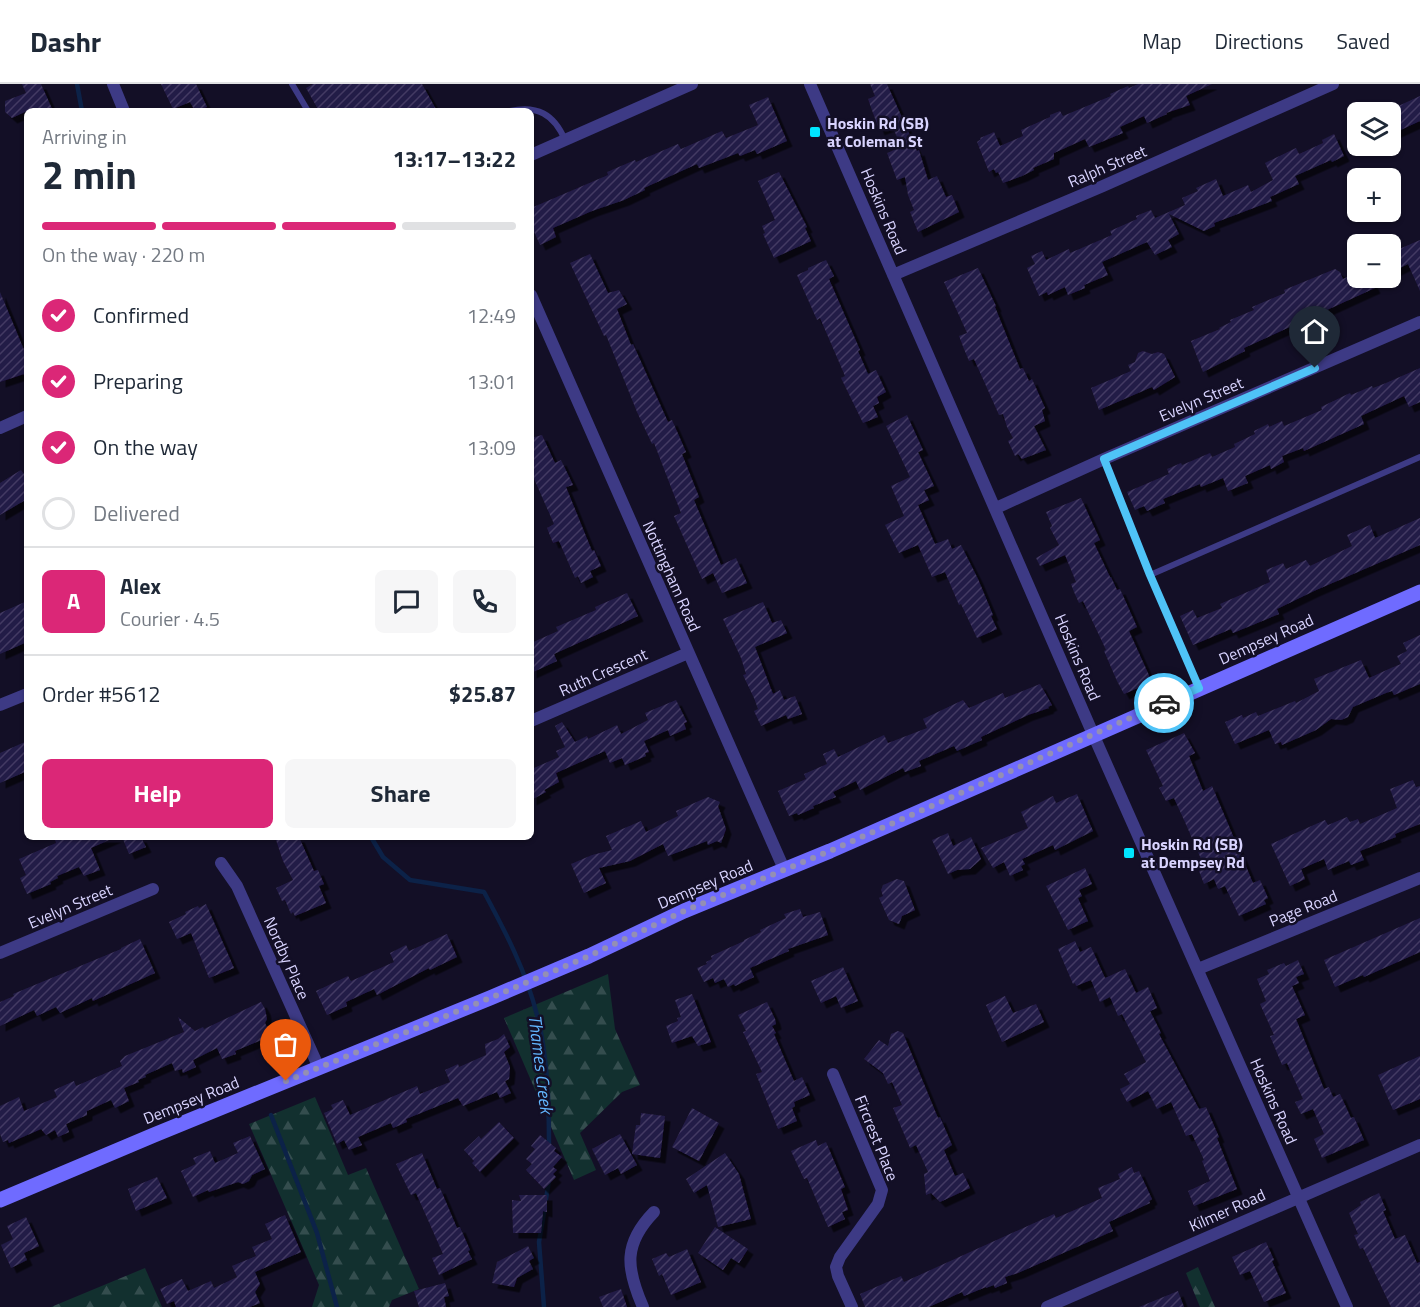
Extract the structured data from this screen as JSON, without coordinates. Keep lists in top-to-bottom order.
{
  "streets": {
    "street": [
      "Ralph Street",
      "Hoskins Road",
      "Evelyn Street",
      "Nottingham Road",
      "Dempsey Road",
      "Ruth Crescent",
      "Page Road",
      "Nordby Place",
      "Fircrest Place",
      "Kilmer Road"
    ]
  },
  "crossings": [
    ["Ralph Street", "Hoskins Road"],
    ["Hoskins Road", "Evelyn Street"],
    ["Hoskins Road", "Dempsey Road"],
    ["Hoskins Road", "Page Road"],
    ["Hoskins Road", "Kilmer Road"],
    ["Nottingham Road", "Dempsey Road"],
    ["Nottingham Road", "Ruth Crescent"],
    ["Dempsey Road", "Nordby Place"]
  ],
  "water": ["Thames Creek"],
  "places": {
    "transit": ["Hoskin Rd (SB) at Coleman St", "Hoskin Rd (SB) at Dempsey Rd"]
  },
  "page": {
    "header": "Dashr",
    "nav": ["Map", "Directions", "Saved"],
    "map_buttons": ["+", "−"],
    "heading": ["2 min", "Arriving in", "13:17–13:22"],
    "panel": [
      "Alex",
      "Courier · 4.5",
      "Order #5612",
      "$25.87"
    ],
    "bar": "On the way · 220 m",
    "list": [
      ["Confirmed", "12:49"],
      ["Preparing", "13:01"],
      ["On the way", "13:09"],
      "Delivered"
    ],
    "round": "A",
    "buttons": ["Help", "Share"]
  }
}
